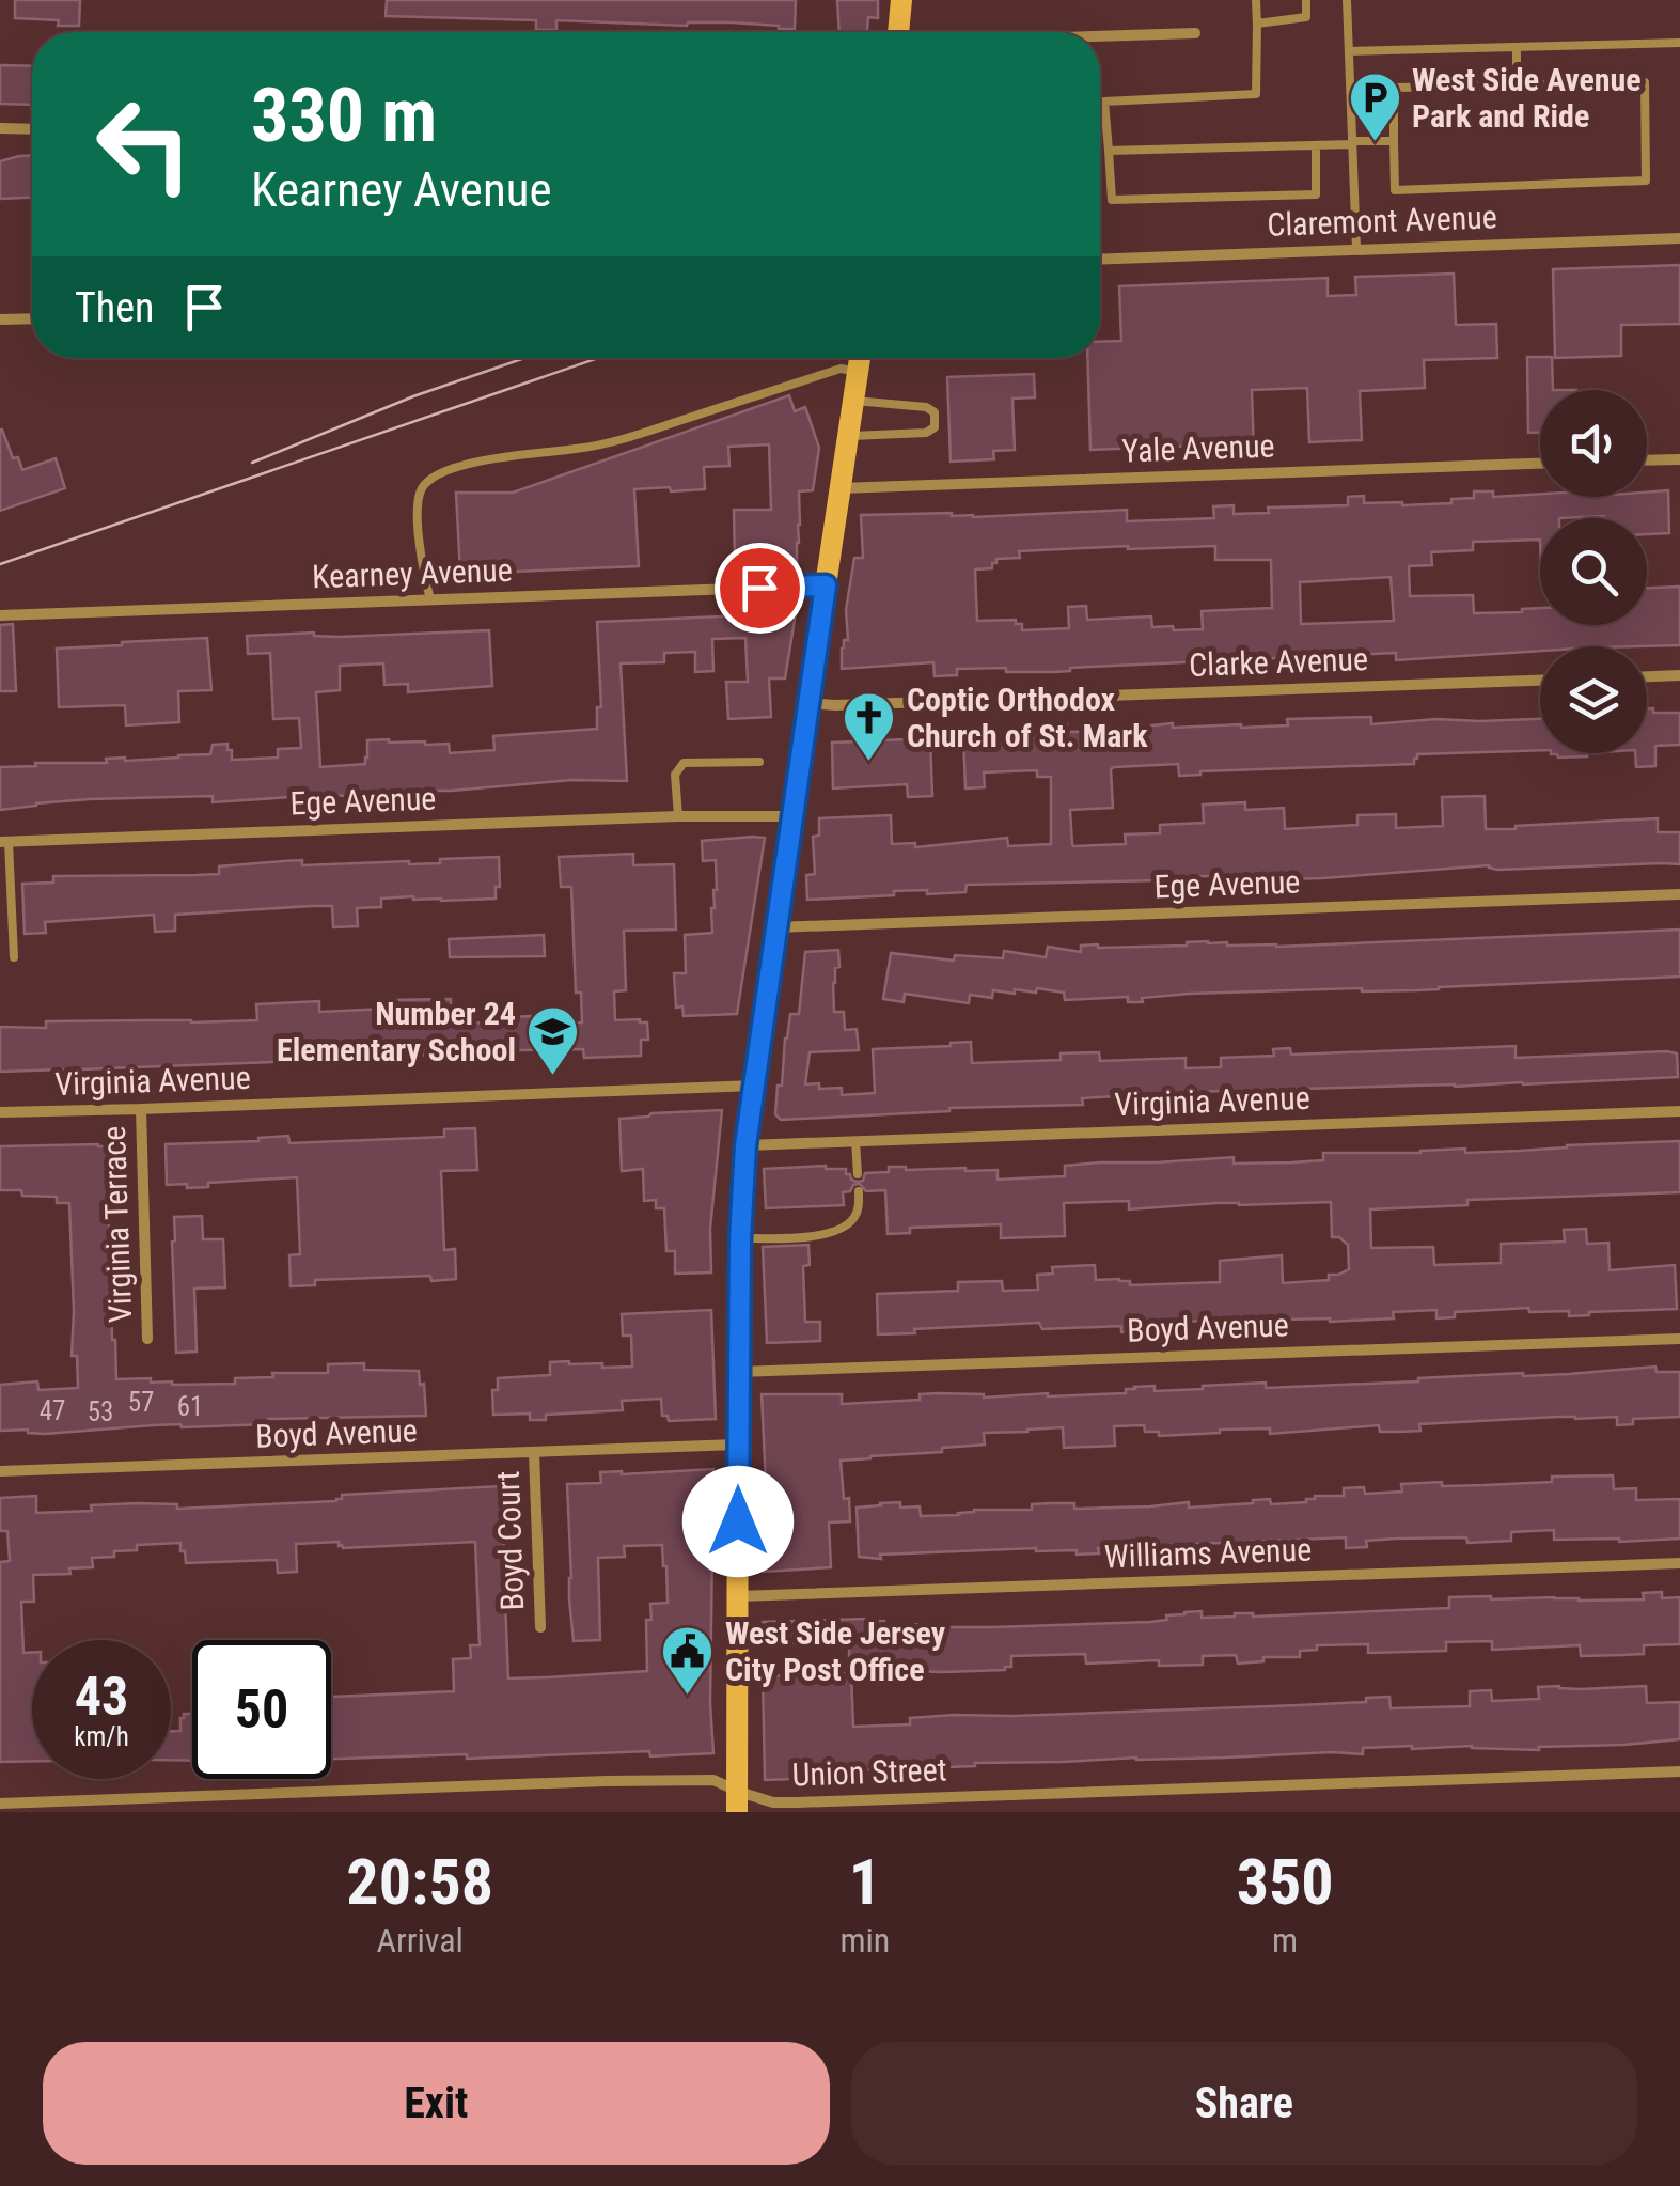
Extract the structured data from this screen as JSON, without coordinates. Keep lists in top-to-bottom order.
{
  "streets": {
    "street": [
      "Claremont Avenue",
      "Yale Avenue",
      "Kearney Avenue",
      "Clarke Avenue",
      "Ege Avenue",
      "Virginia Avenue",
      "Virginia Terrace",
      "Boyd Avenue",
      "Boyd Court",
      "Williams Avenue",
      "Union Street"
    ]
  },
  "crossings": [
    ["Virginia Avenue", "Virginia Terrace"],
    ["Boyd Avenue", "Boyd Court"]
  ],
  "places": {
    "parking": ["West Side Avenue Park and Ride"],
    "church": ["Coptic Orthodox Church of St. Mark"],
    "school or university": ["Number 24 Elementary School"],
    "public building": ["West Side Jersey City Post Office"]
  },
  "house_numbers": [
    "57",
    "61",
    "47",
    "53"
  ],
  "page": {
    "turn": ["330 m", "Kearney Avenue"],
    "then": "Then",
    "speed": "43 km/h",
    "limit": "50",
    "eta": [
      "20:58",
      "Arrival",
      "1",
      "min",
      "350",
      "m"
    ],
    "buttons": ["Exit", "Share"]
  }
}
